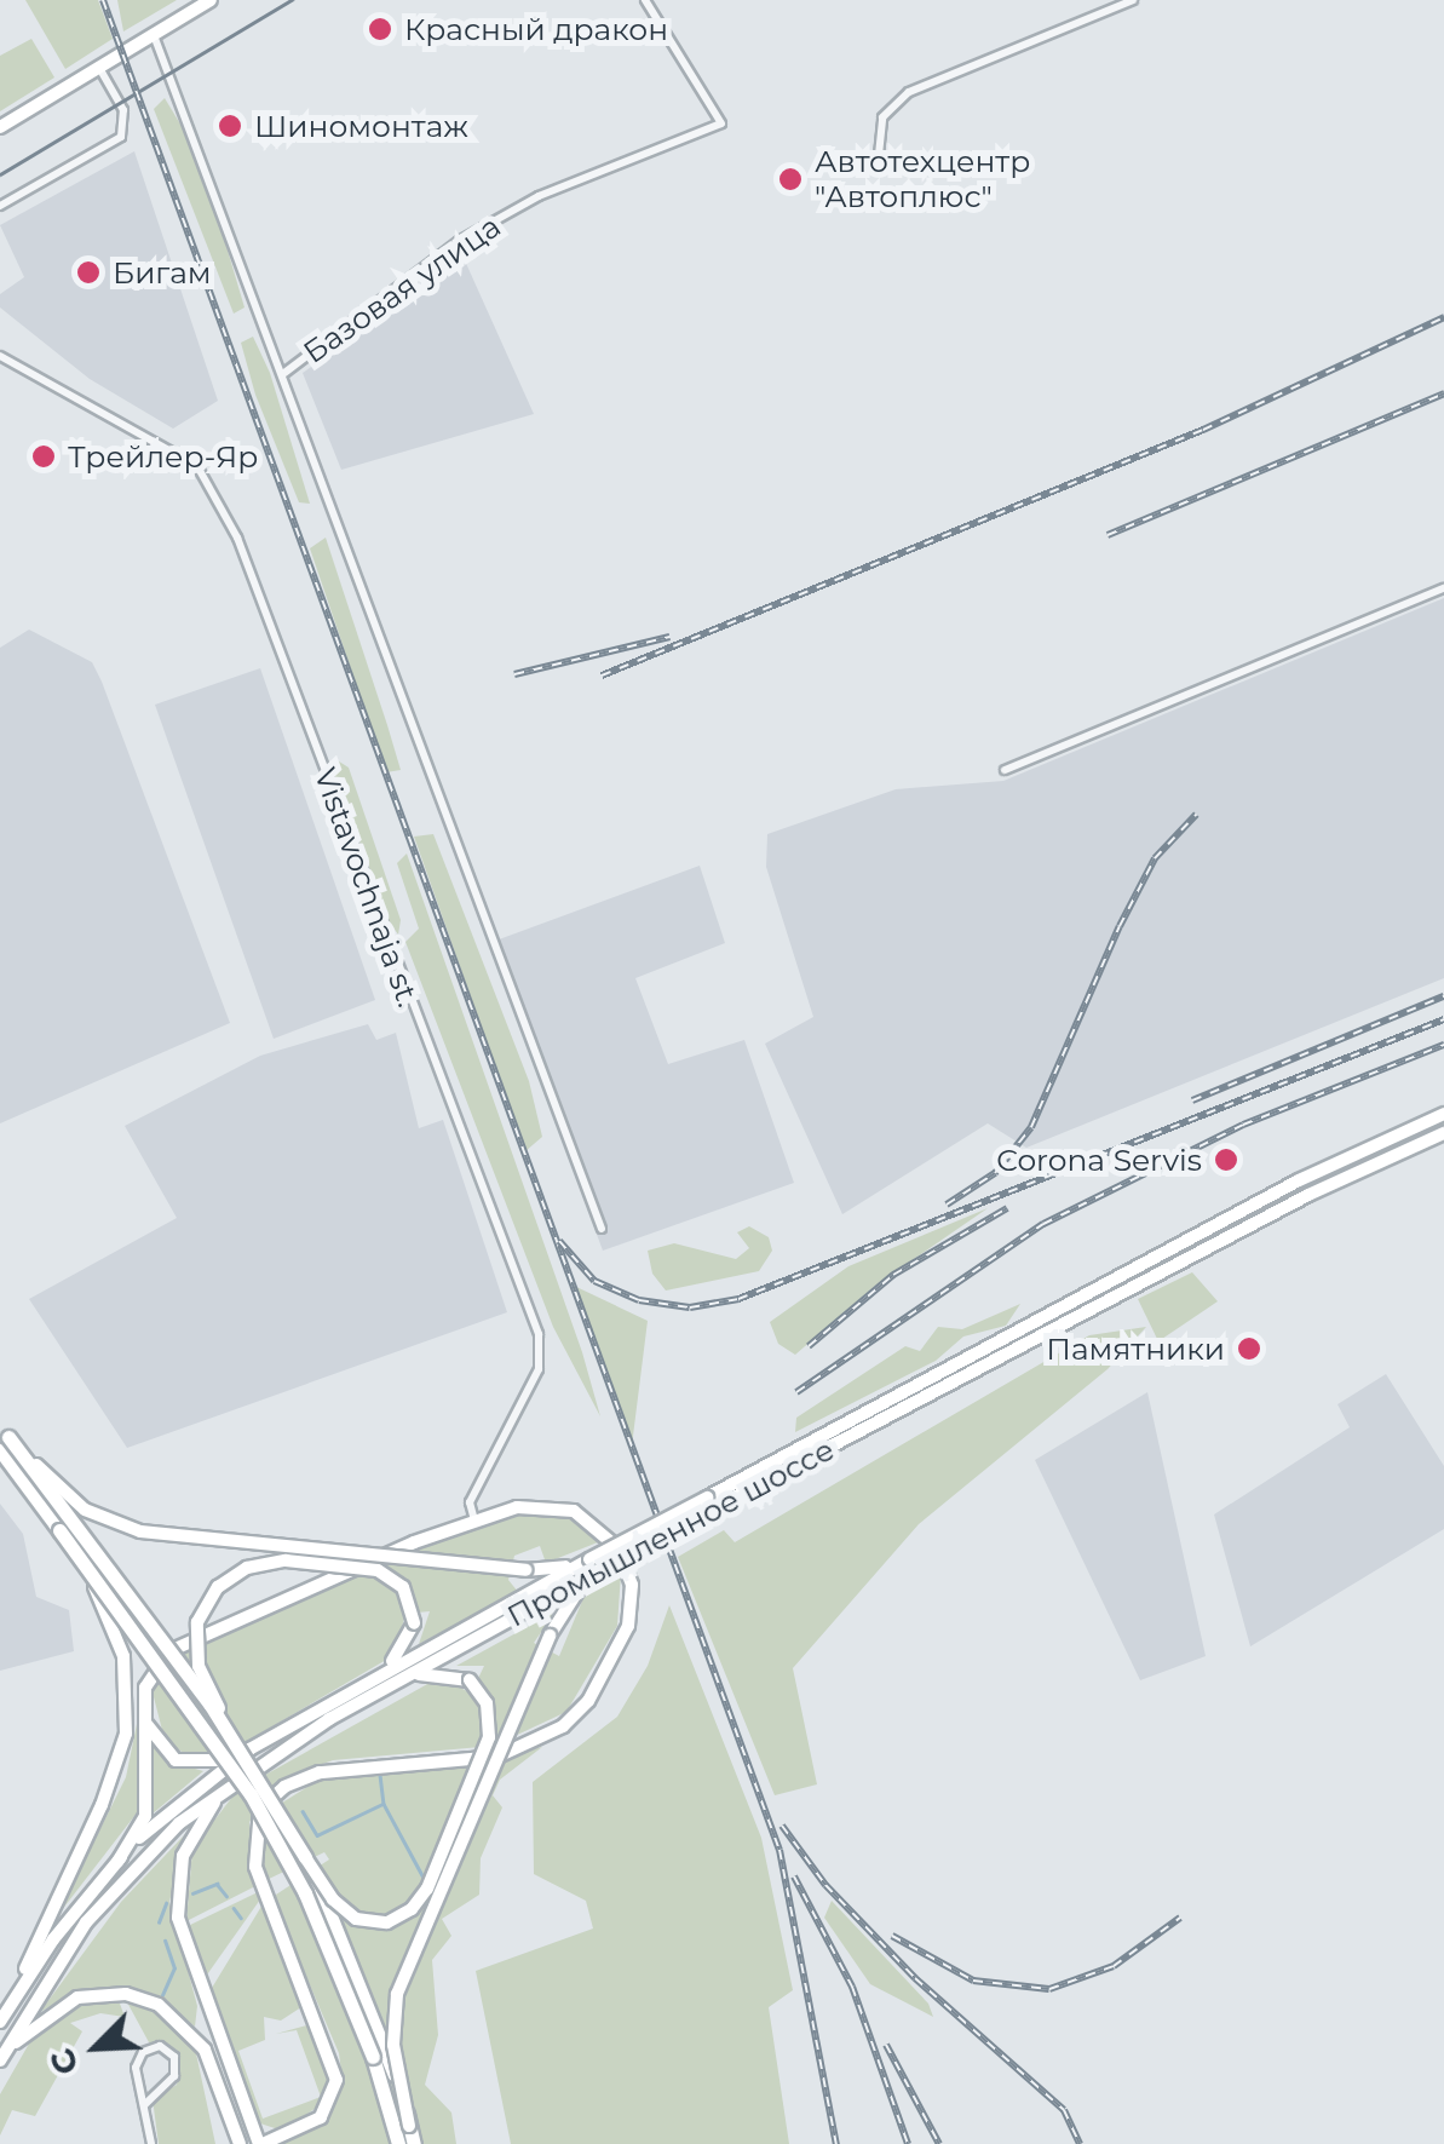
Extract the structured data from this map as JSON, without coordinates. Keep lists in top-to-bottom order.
{
  "streets": {
    "main road": ["Промышленное шоссе"],
    "street": ["Базовая улица", "Vistavochnaja st."]
  },
  "places": [
    "Красный дракон",
    "Шиномонтаж",
    "Автотехцентр \"Автоплюс\"",
    "Бигам",
    "Трейлер-Яр",
    "Corona Servis",
    "Памятники"
  ],
  "north": "bottom left"
}
